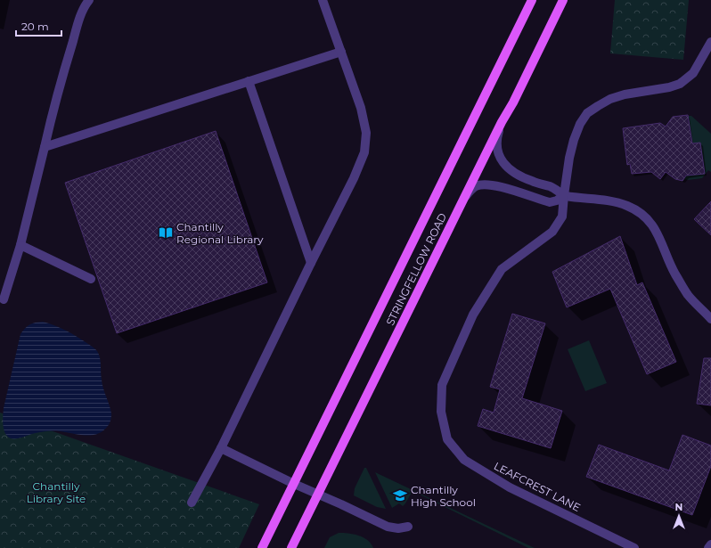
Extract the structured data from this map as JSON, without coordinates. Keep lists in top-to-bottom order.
{
  "streets": {
    "main road": ["STRINGFELLOW ROAD"],
    "street": ["LEAFCREST LANE"]
  },
  "parks": ["Chantilly Library Site"],
  "places": {
    "library": ["Chantilly Regional Library"],
    "school or university": ["Chantilly High School"]
  },
  "scale_bar": "20 m",
  "north": "top"
}
